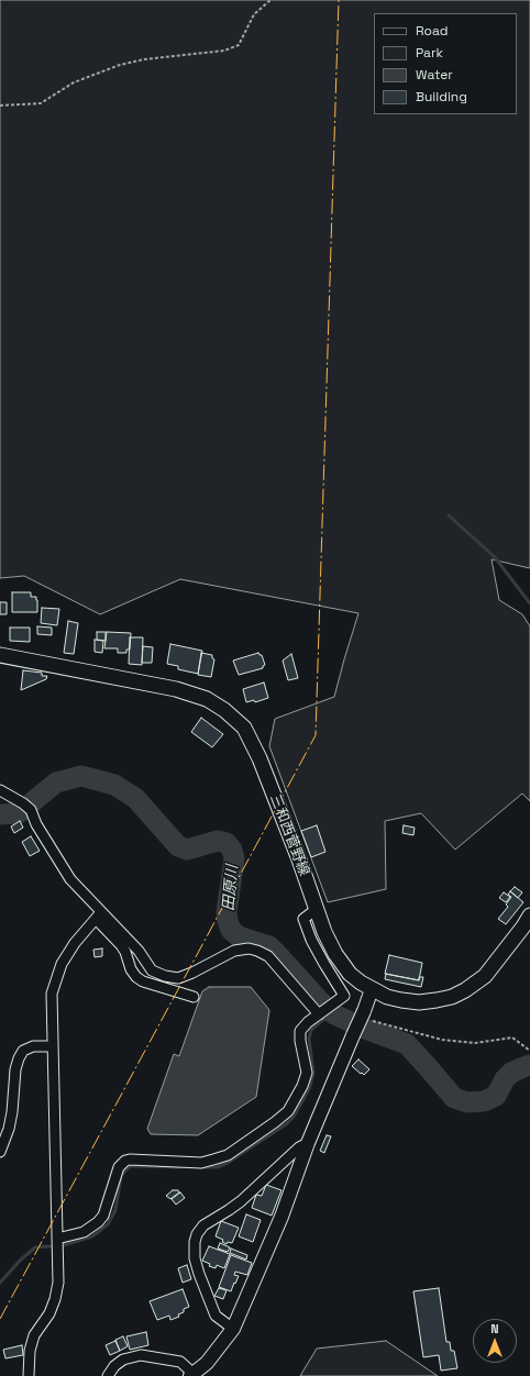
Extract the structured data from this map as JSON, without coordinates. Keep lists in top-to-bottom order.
{
  "streets": {
    "main road": ["三和西菅野線"]
  },
  "water": ["田原川"],
  "legend": [
    "Road",
    "Park",
    "Water",
    "Building"
  ],
  "north": "top"
}
